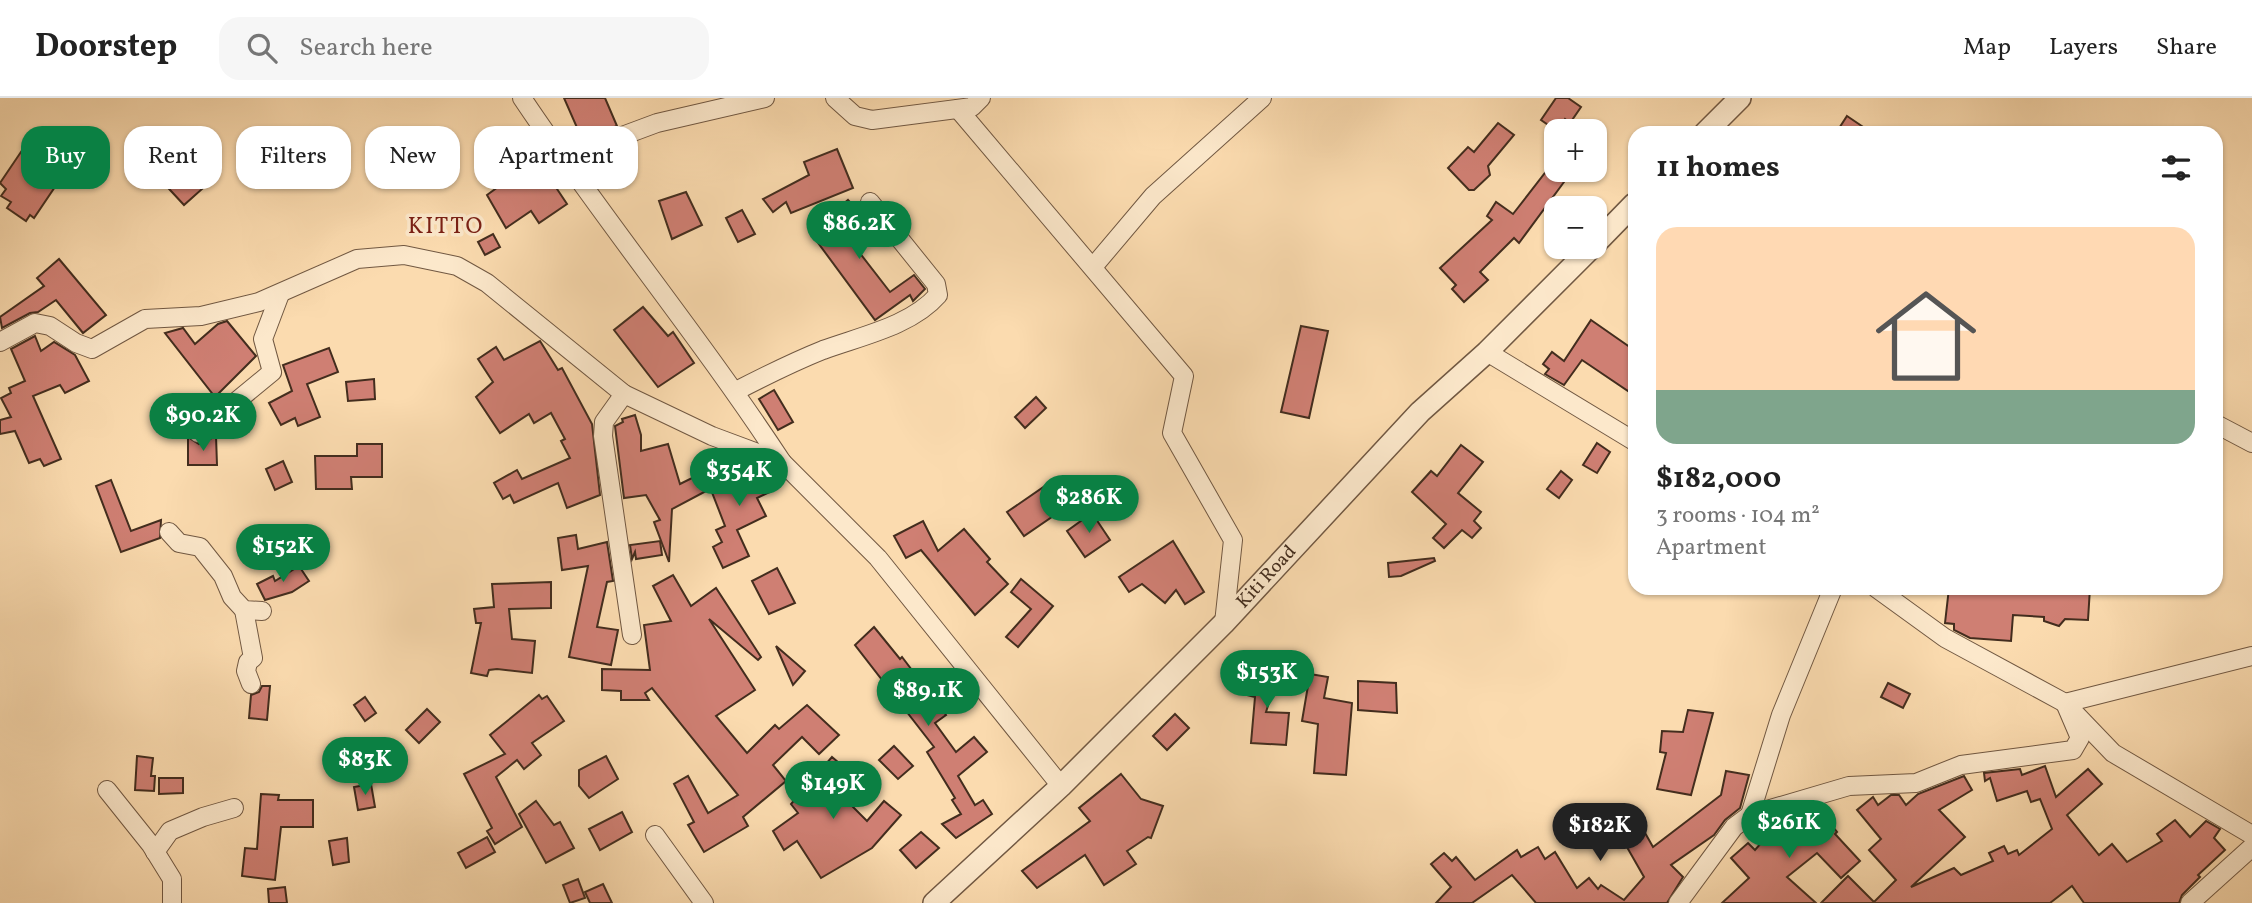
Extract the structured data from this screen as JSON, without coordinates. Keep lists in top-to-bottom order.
{
  "streets": {
    "street": ["Kiti Road"]
  },
  "districts": ["KITTO"],
  "page": {
    "header": "Doorstep",
    "search": "Search here",
    "nav": ["Map", "Layers", "Share"],
    "map_buttons": ["+", "−"],
    "chip": [
      "Buy",
      "Rent",
      "Filters",
      "New",
      "Apartment"
    ],
    "heading": "11 homes",
    "price": [
      "$86.2K",
      "$90.2K",
      "$354K",
      "$286K",
      "$152K",
      "$153K",
      "$89.1K",
      "$83K",
      "$149K",
      "$261K",
      "$182K"
    ],
    "list": [
      {
        "name": "$182,000",
        "note": "3 rooms · 104 m² · Apartment"
      }
    ]
  }
}
